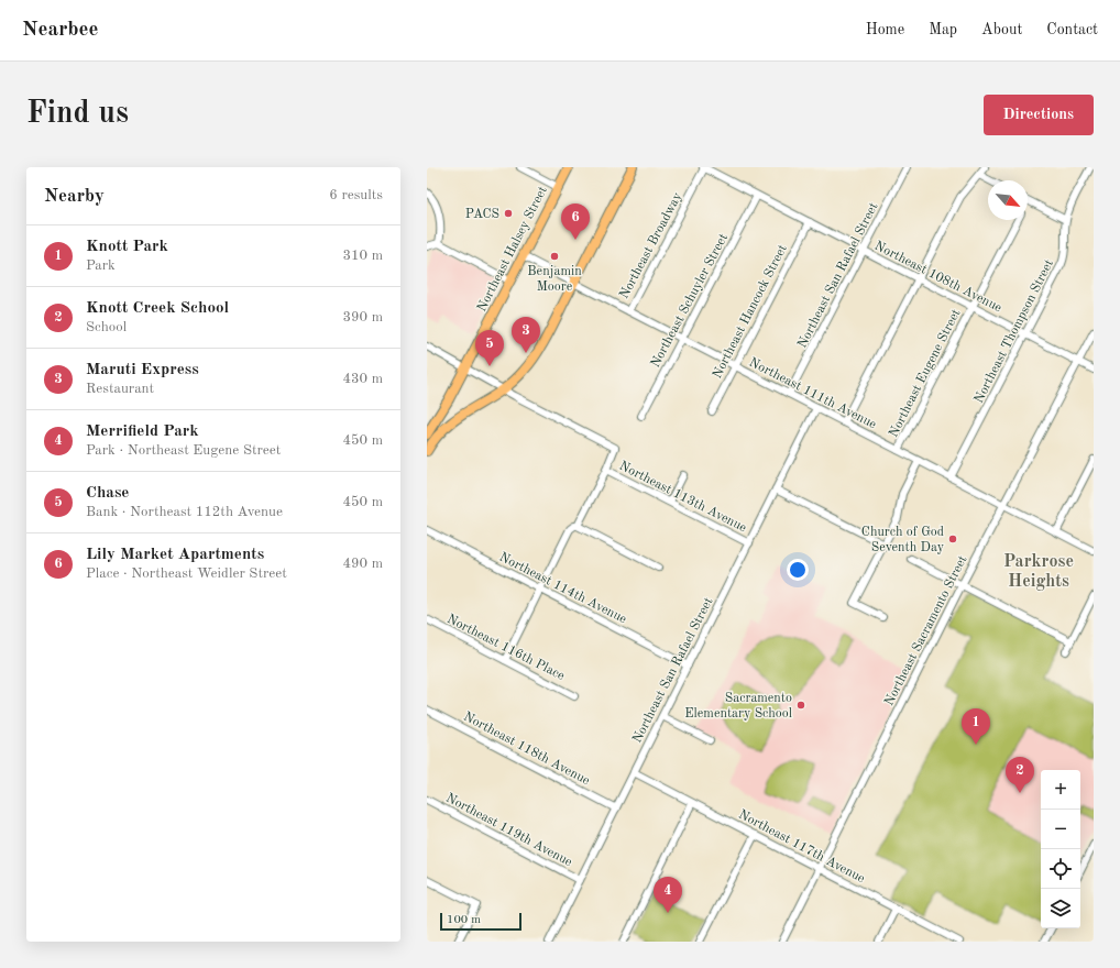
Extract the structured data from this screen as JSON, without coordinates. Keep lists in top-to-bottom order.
{
  "streets": {
    "main road": ["Northeast Halsey Street"],
    "street": [
      "Northeast Broadway",
      "Northeast San Rafael Street",
      "Northeast 108th Avenue",
      "Northeast Schuyler Street",
      "Northeast Hancock Street",
      "Northeast Thompson Street",
      "Northeast Eugene Street",
      "Northeast 111th Avenue",
      "Northeast 113th Avenue",
      "Northeast 114th Avenue",
      "Northeast Sacramento Street",
      "Northeast 116th Place",
      "Northeast 118th Avenue",
      "Northeast 119th Avenue",
      "Northeast 117th Avenue"
    ]
  },
  "crossings": [
    ["Northeast Broadway", "Northeast 108th Avenue"],
    ["Northeast Broadway", "Northeast 111th Avenue"],
    ["Northeast Halsey Street", "Northeast 111th Avenue"],
    ["Northeast San Rafael Street", "Northeast 108th Avenue"],
    ["Northeast San Rafael Street", "Northeast 111th Avenue"],
    ["Northeast San Rafael Street", "Northeast 113th Avenue"],
    ["Northeast San Rafael Street", "Northeast 114th Avenue"],
    ["Northeast San Rafael Street", "Northeast 118th Avenue"],
    ["Northeast San Rafael Street", "Northeast 119th Avenue"],
    ["Northeast San Rafael Street", "Northeast 117th Avenue"],
    ["Northeast 108th Avenue", "Northeast Schuyler Street"],
    ["Northeast 108th Avenue", "Northeast Hancock Street"],
    ["Northeast 108th Avenue", "Northeast Thompson Street"],
    ["Northeast 108th Avenue", "Northeast Eugene Street"],
    ["Northeast 108th Avenue", "Northeast Sacramento Street"],
    ["Northeast Schuyler Street", "Northeast 111th Avenue"],
    ["Northeast Hancock Street", "Northeast 111th Avenue"],
    ["Northeast Thompson Street", "Northeast 111th Avenue"],
    ["Northeast Eugene Street", "Northeast 111th Avenue"],
    ["Northeast 111th Avenue", "Northeast Sacramento Street"],
    ["Northeast Sacramento Street", "Northeast 117th Avenue"]
  ],
  "districts": ["Parkrose Heights"],
  "places": [
    "PACS",
    "Benjamin Moore",
    "Church of God Seventh Day",
    "Sacramento Elementary School"
  ],
  "scale_bar": "100 m",
  "north": "bottom right",
  "page": {
    "header": "Nearbee",
    "nav": [
      "Home",
      "Map",
      "About",
      "Contact"
    ],
    "buttons": "Directions",
    "title": "Find us",
    "heading": ["Nearby", "6 results"],
    "pins": [
      "6",
      "3",
      "5",
      "1",
      "2",
      "4"
    ],
    "list": [
      {
        "mark": "1",
        "name": "Knott Park",
        "note": "Park",
        "value": "310 m"
      },
      {
        "mark": "2",
        "name": "Knott Creek School",
        "note": "School",
        "value": "390 m"
      },
      {
        "mark": "3",
        "name": "Maruti Express",
        "note": "Restaurant",
        "value": "430 m"
      },
      {
        "mark": "4",
        "name": "Merrifield Park",
        "note": "Park · Northeast Eugene Street",
        "value": "450 m"
      },
      {
        "mark": "5",
        "name": "Chase",
        "note": "Bank · Northeast 112th Avenue",
        "value": "450 m"
      },
      {
        "mark": "6",
        "name": "Lily Market Apartments",
        "note": "Place · Northeast Weidler Street",
        "value": "490 m"
      }
    ],
    "map_buttons": ["+", "−"],
    "scale": "100 m"
  }
}
